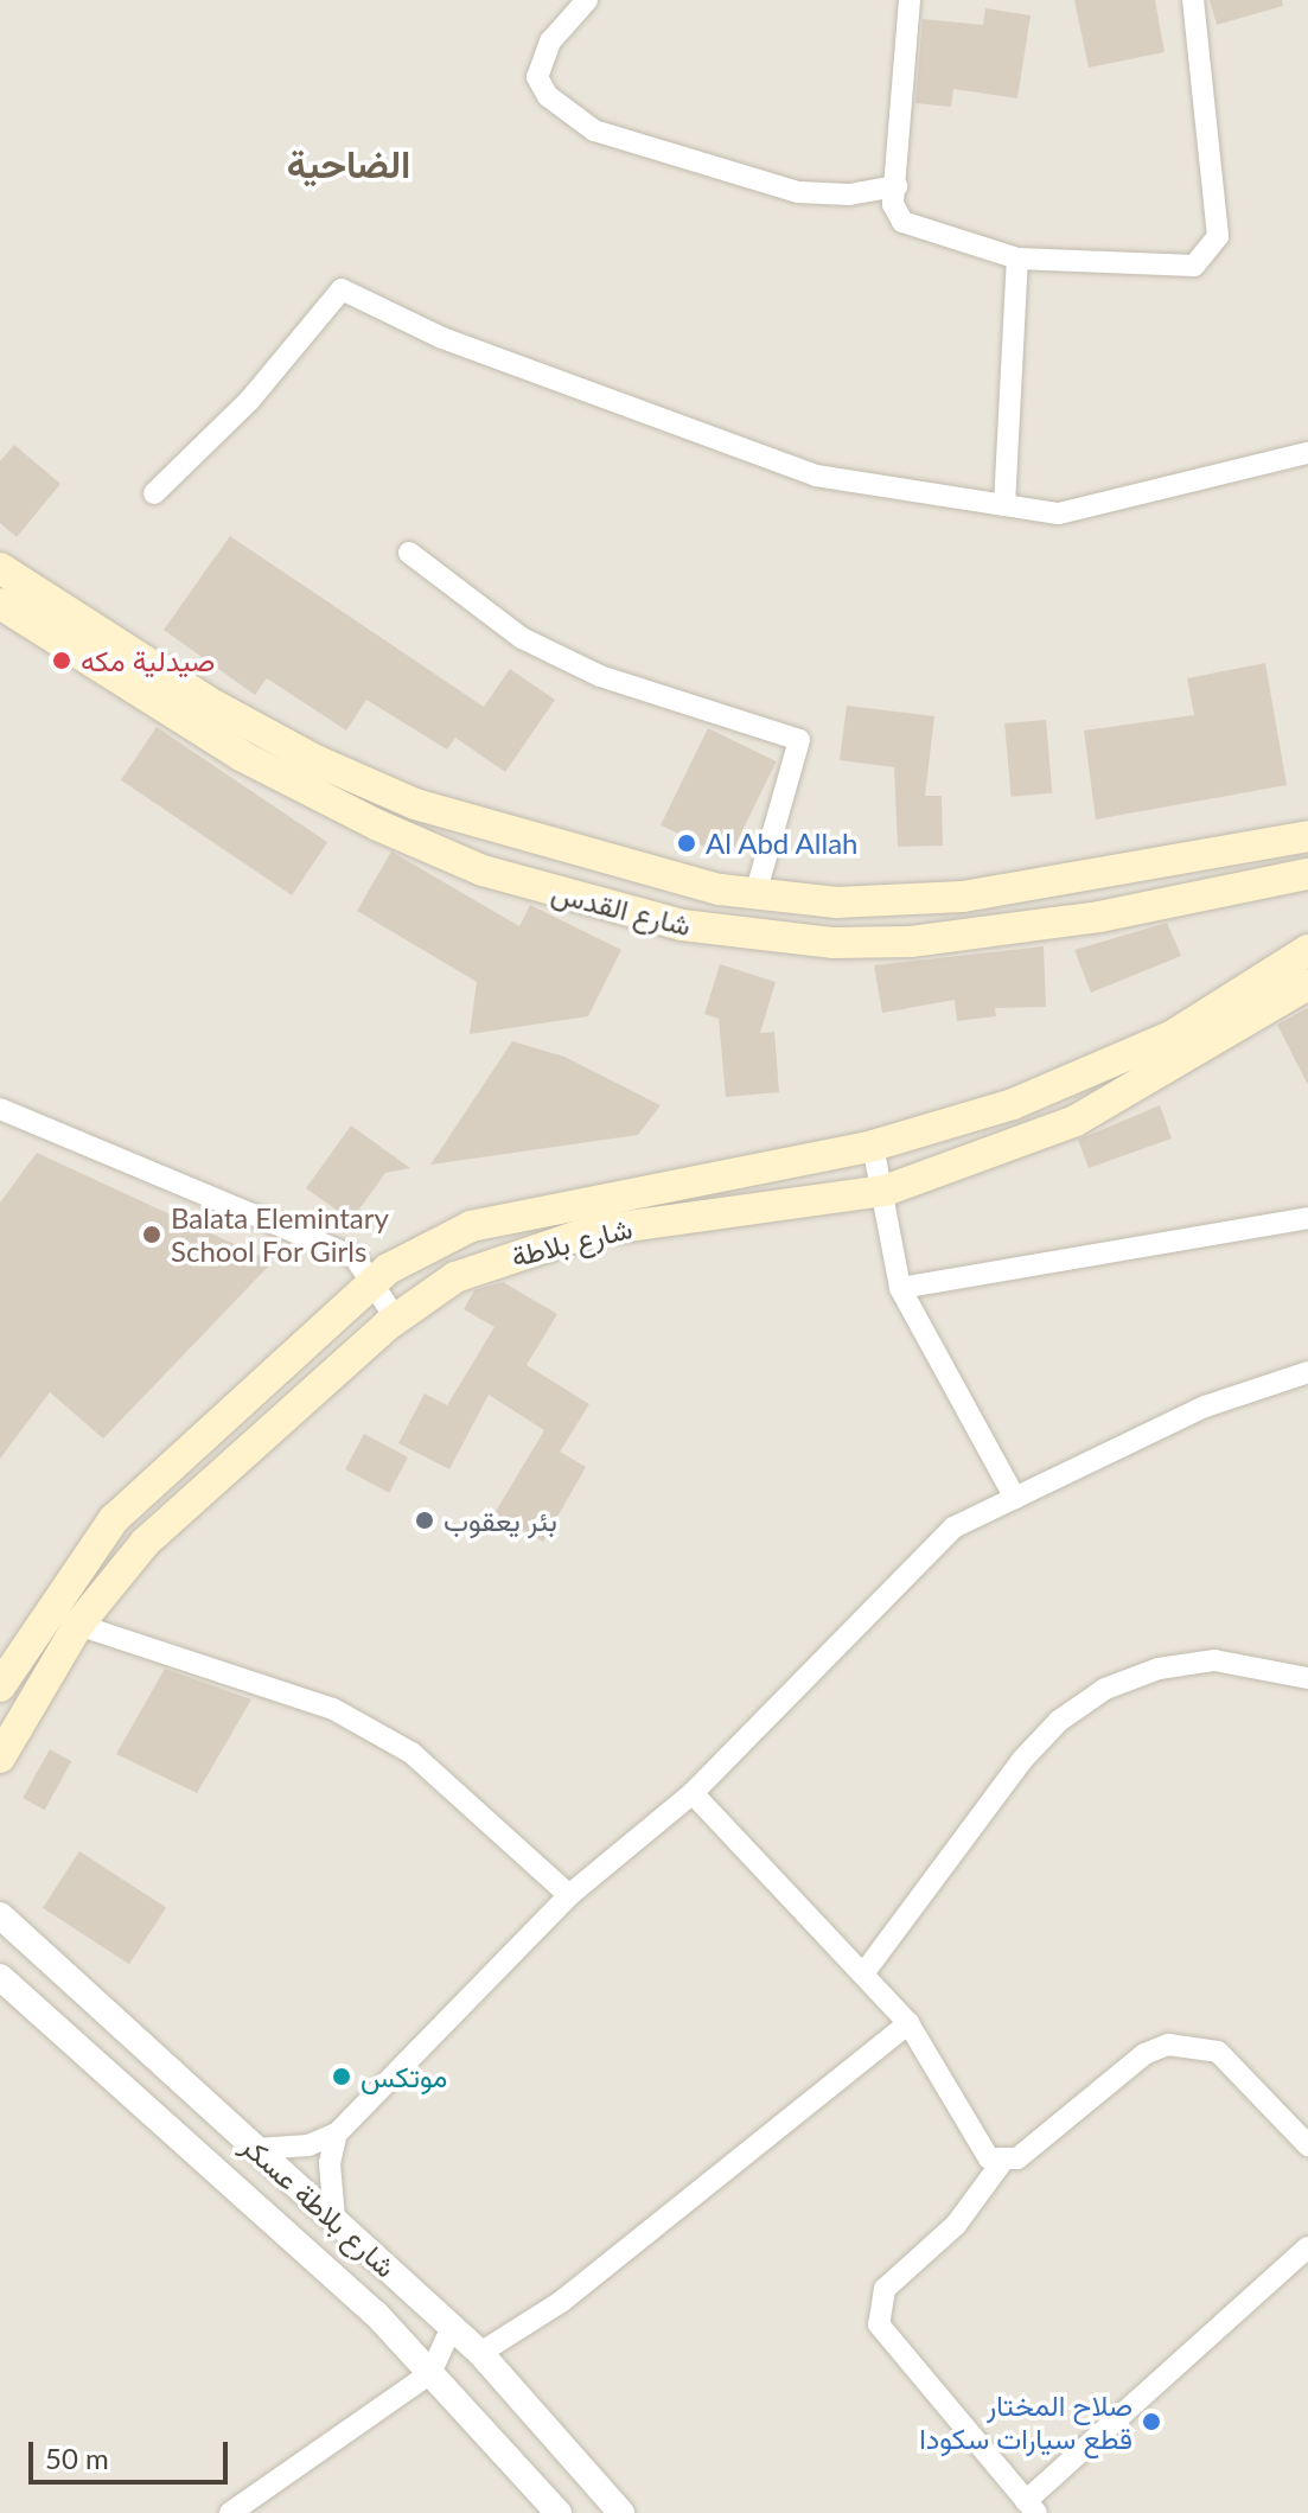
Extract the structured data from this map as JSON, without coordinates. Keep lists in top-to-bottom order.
{
  "streets": {
    "main road": ["شارع القدس", "شارع بلاطة"],
    "street": ["شارع بلاطة عسكر"]
  },
  "districts": ["الضاحية"],
  "places": [
    "صيدلية مكه",
    "Al Abd Allah",
    "Balata Elemintary School For Girls",
    "بئر يعقوب",
    "موتكس",
    "صلاح المختار قطع سيارات سكودا"
  ],
  "scale_bar": "50 m"
}
